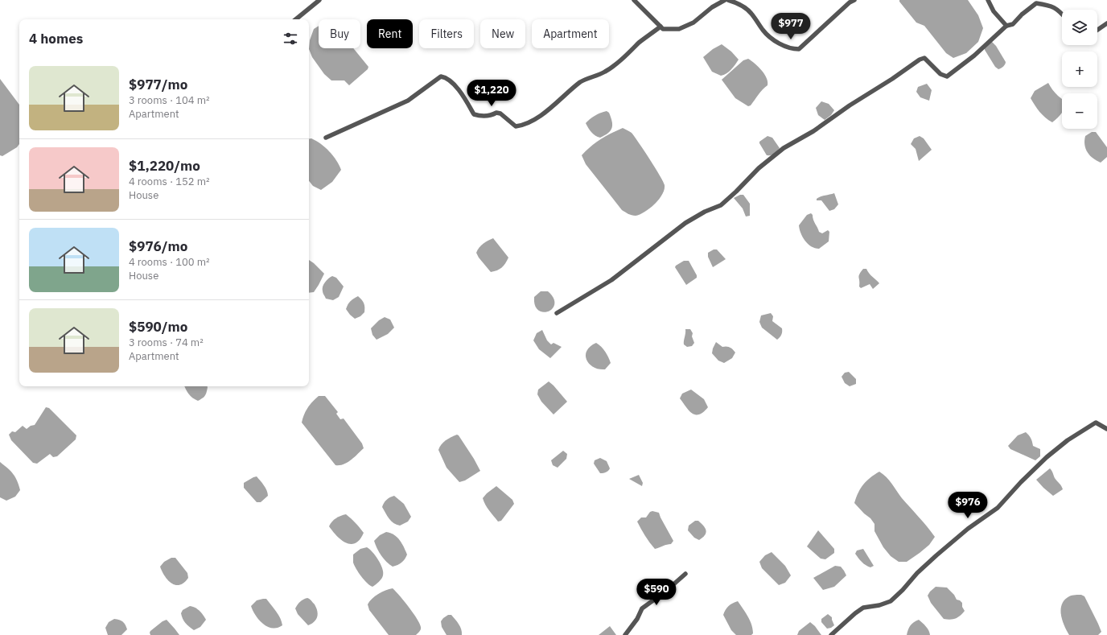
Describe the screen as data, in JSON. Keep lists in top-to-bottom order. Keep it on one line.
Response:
{"page":{"map_buttons":["+","−"],"price":["$977","$1,220","$976","$590"],"chip":["Buy","Rent","Filters","New","Apartment"],"heading":"4 homes","list":[{"name":"$977/mo","note":"3 rooms · 104 m² · Apartment"},{"name":"$1,220/mo","note":"4 rooms · 152 m² · House"},{"name":"$976/mo","note":"4 rooms · 100 m² · House"},{"name":"$590/mo","note":"3 rooms · 74 m² · Apartment"}]}}
